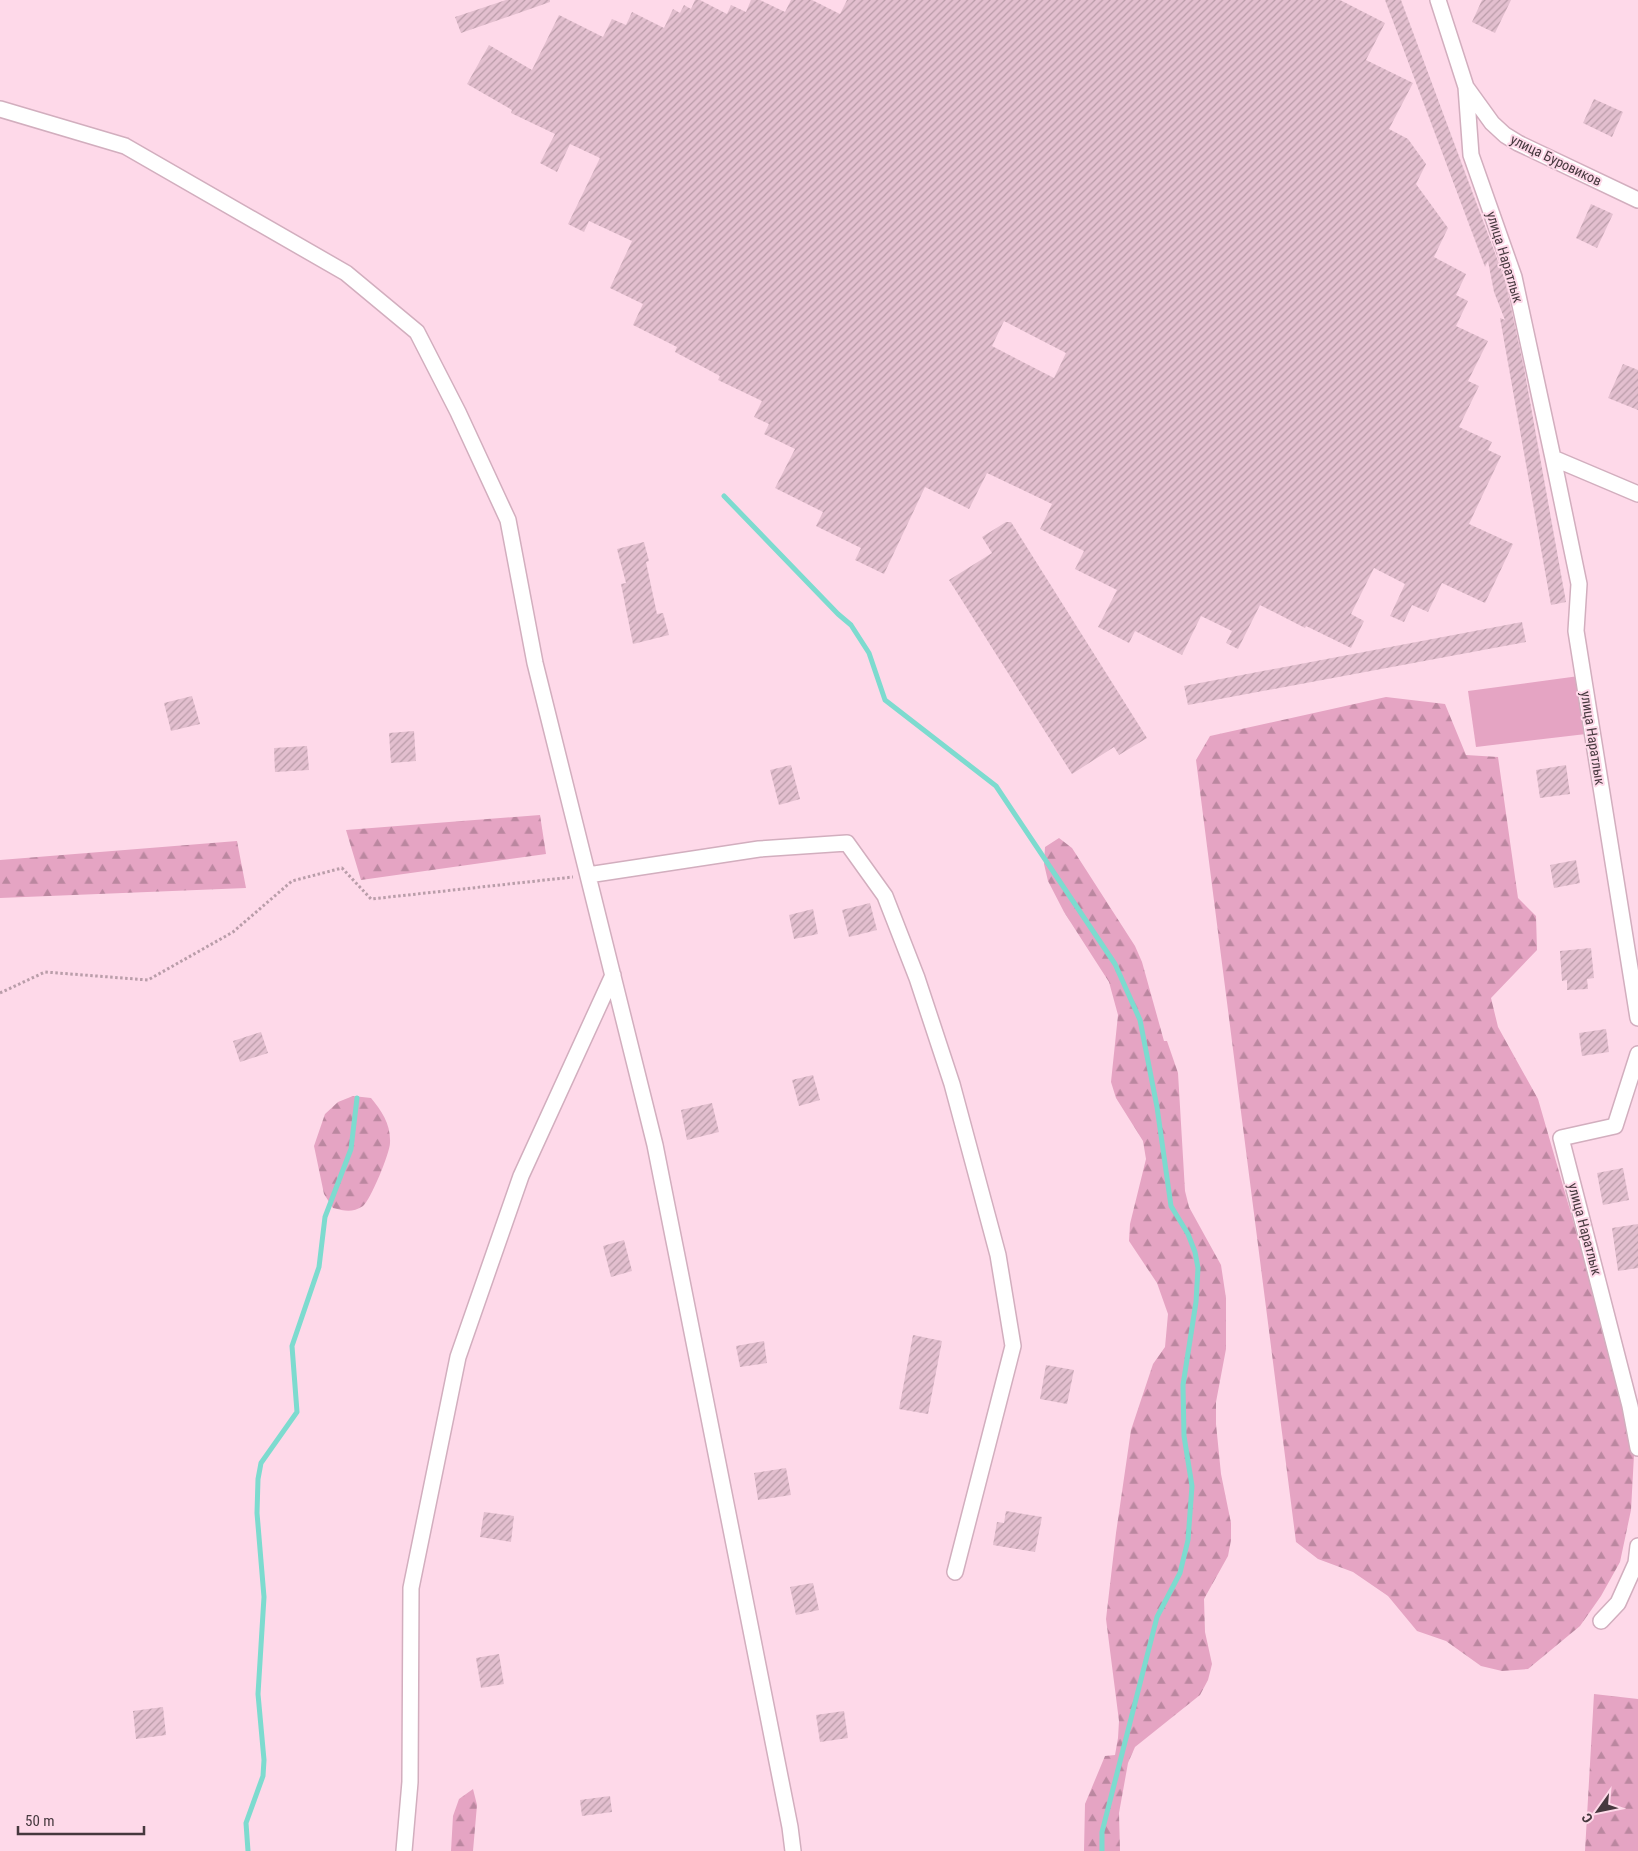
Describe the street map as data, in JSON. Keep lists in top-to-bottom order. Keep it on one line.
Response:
{"streets":{"street":["улица Буровиков","улица Наратлык"]},"crossings":[["улица Буровиков","улица Наратлык"]],"scale_bar":"50 m","north":"bottom left"}
